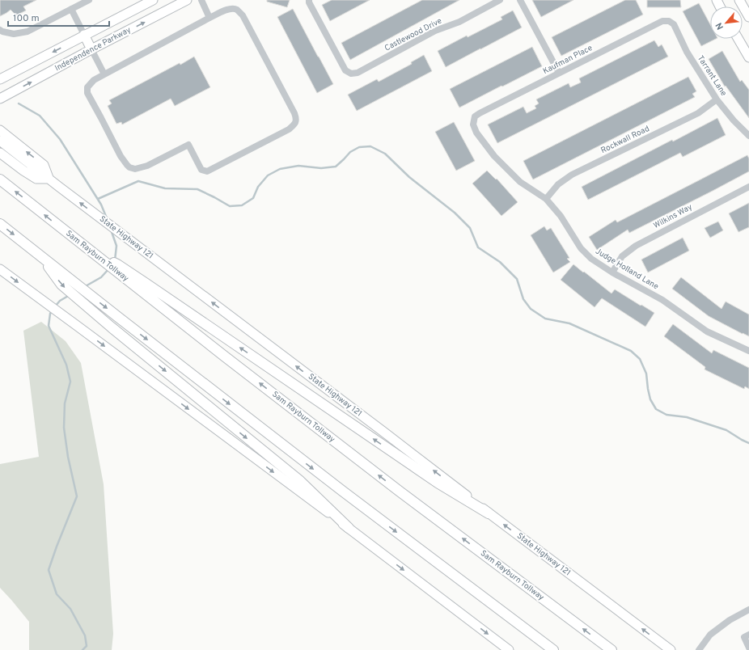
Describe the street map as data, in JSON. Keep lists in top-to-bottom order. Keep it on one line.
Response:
{"streets":{"highway":["Sam Rayburn Tollway"],"main road":["Independence Parkway","State Highway 121"],"street":["Castlewood Drive","Kaufman Place","Tarrant Lane","Rockwall Road","Wilkins Way","Judge Holland Lane"]},"crossings":[["Kaufman Place","Tarrant Lane"],["Kaufman Place","Judge Holland Lane"],["Tarrant Lane","Rockwall Road"],["Rockwall Road","Judge Holland Lane"],["Wilkins Way","Judge Holland Lane"]],"one_way":["State Highway 121"],"scale_bar":"100 m","north":"bottom left"}
